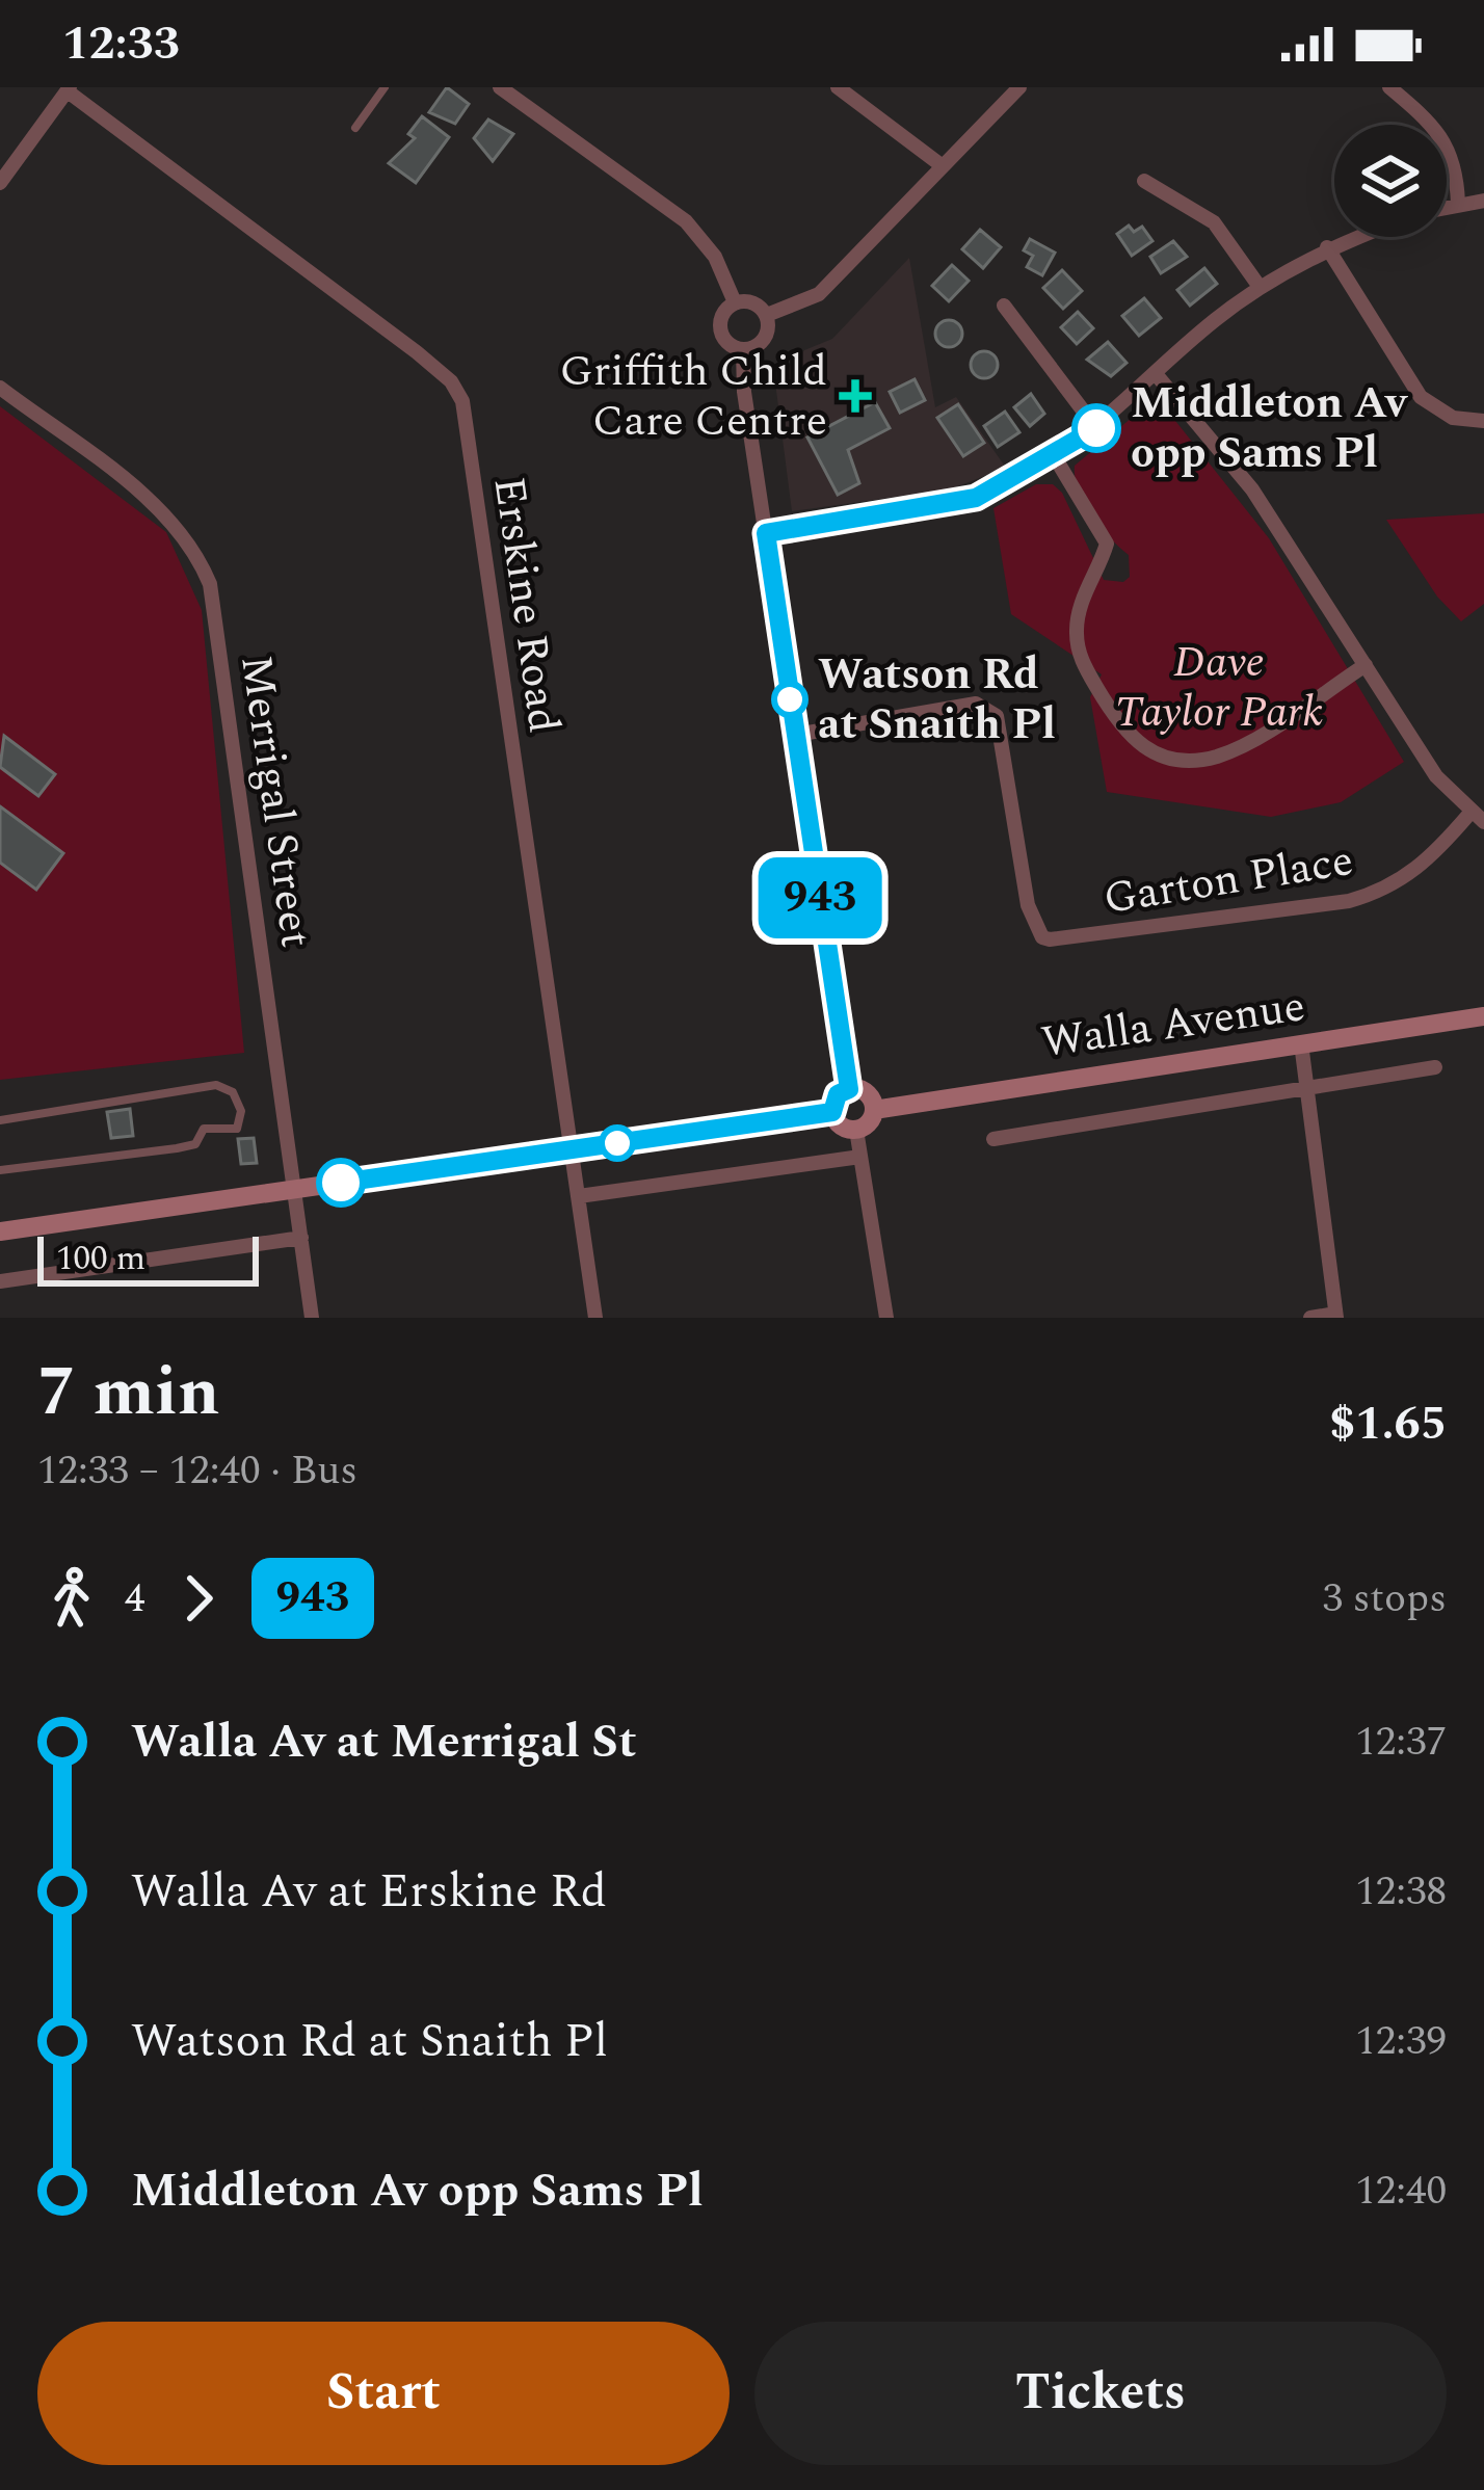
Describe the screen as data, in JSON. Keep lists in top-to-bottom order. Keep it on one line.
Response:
{"streets":{"street":["Erskine Road","Merrigal Street","Garton Place","Walla Avenue"]},"parks":["Dave Taylor Park"],"places":{"health":["Griffith Child Care Centre"],"other":["Middleton Av opp Sams Pl","Watson Rd at Snaith Pl"]},"lines":["bus line 943"],"scale_bar":"100 m","page":{"status":"12:33","on_map":"943","scale":"100 m","heading":["7 min","12:33 – 12:40 · Bus","$1.65"],"legs":["4","943","3 stops"],"list":[{"name":"Walla Av at Merrigal St","value":"12:37"},{"name":"Walla Av at Erskine Rd","value":"12:38"},{"name":"Watson Rd at Snaith Pl","value":"12:39"},{"name":"Middleton Av opp Sams Pl","value":"12:40"}],"buttons":["Start","Tickets"]}}
